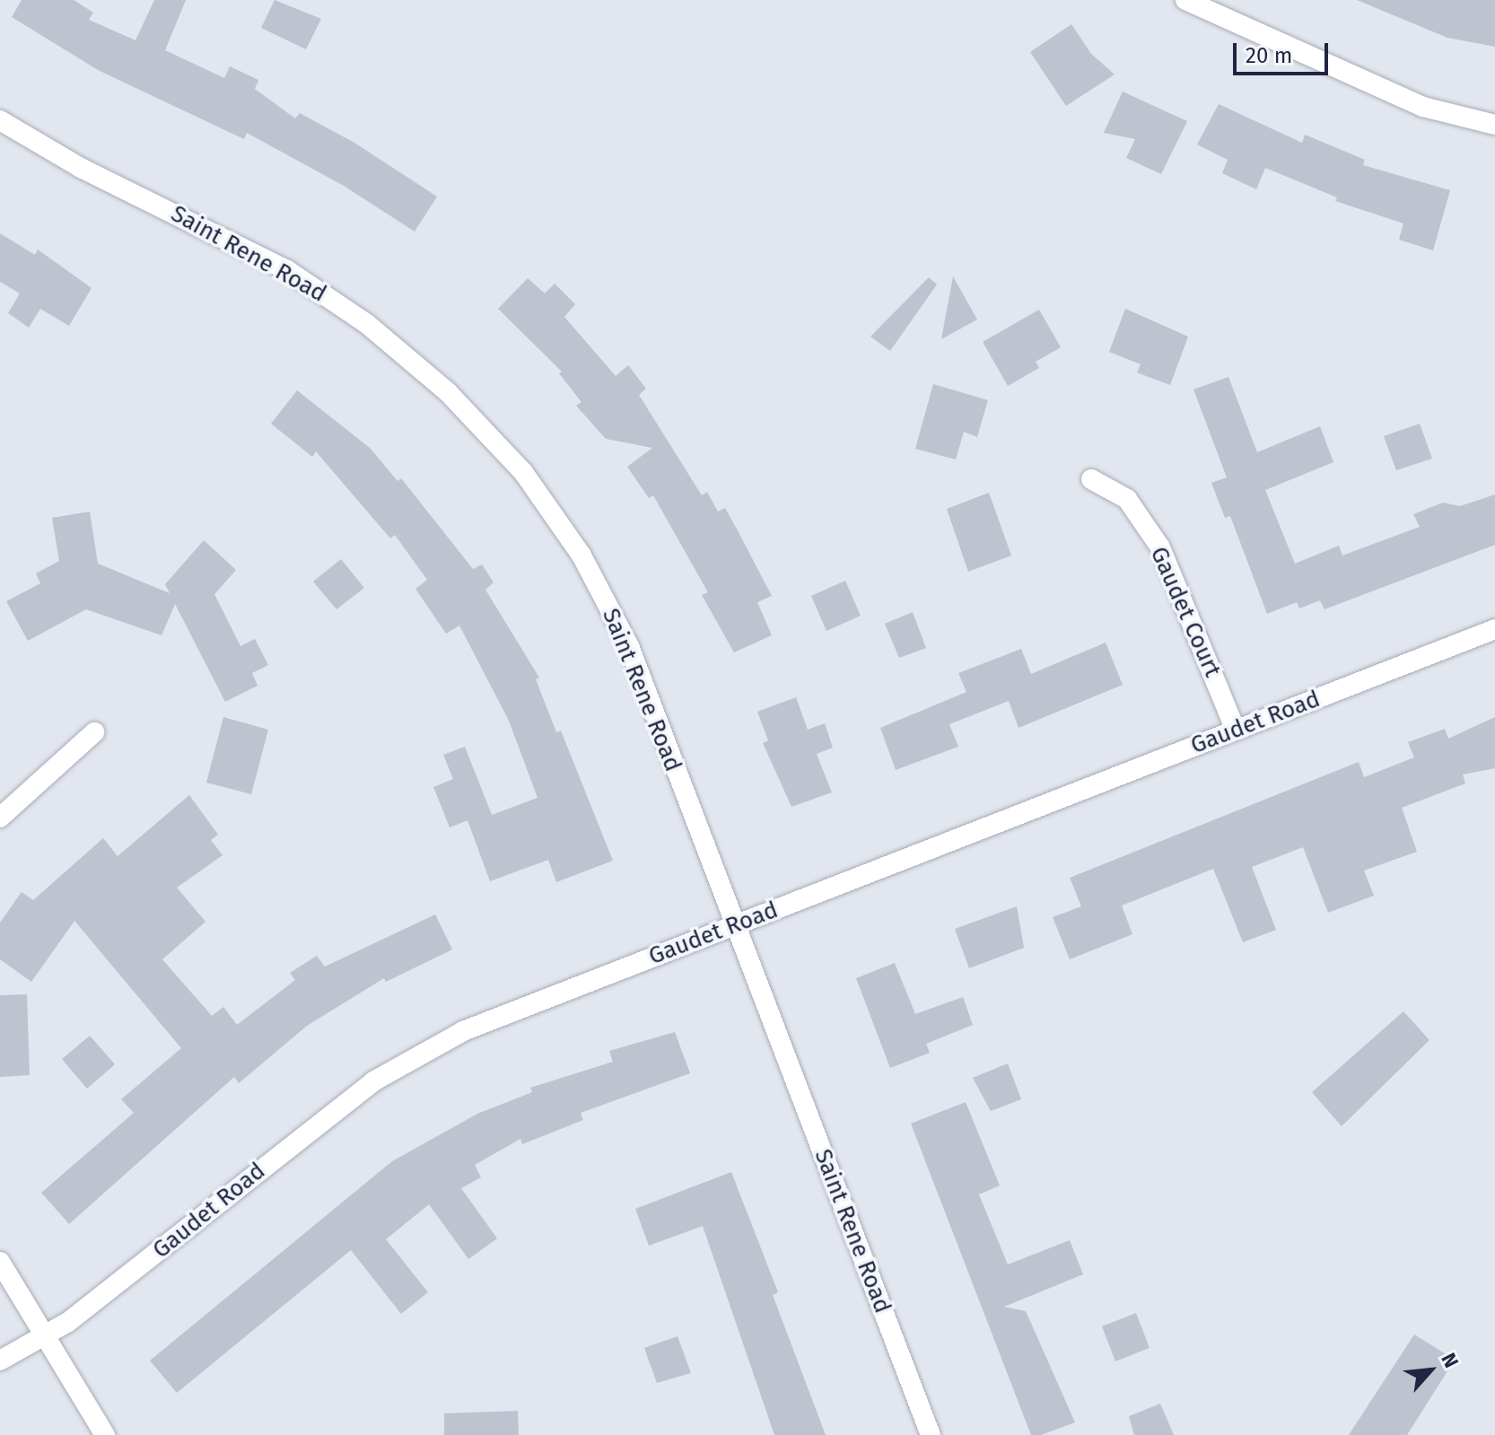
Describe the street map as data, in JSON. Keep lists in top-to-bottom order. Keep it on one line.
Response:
{"streets":{"street":["Saint Rene Road","Gaudet Court","Gaudet Road"]},"crossings":[["Saint Rene Road","Gaudet Road"],["Gaudet Court","Gaudet Road"]],"scale_bar":"20 m","north":"top right"}
